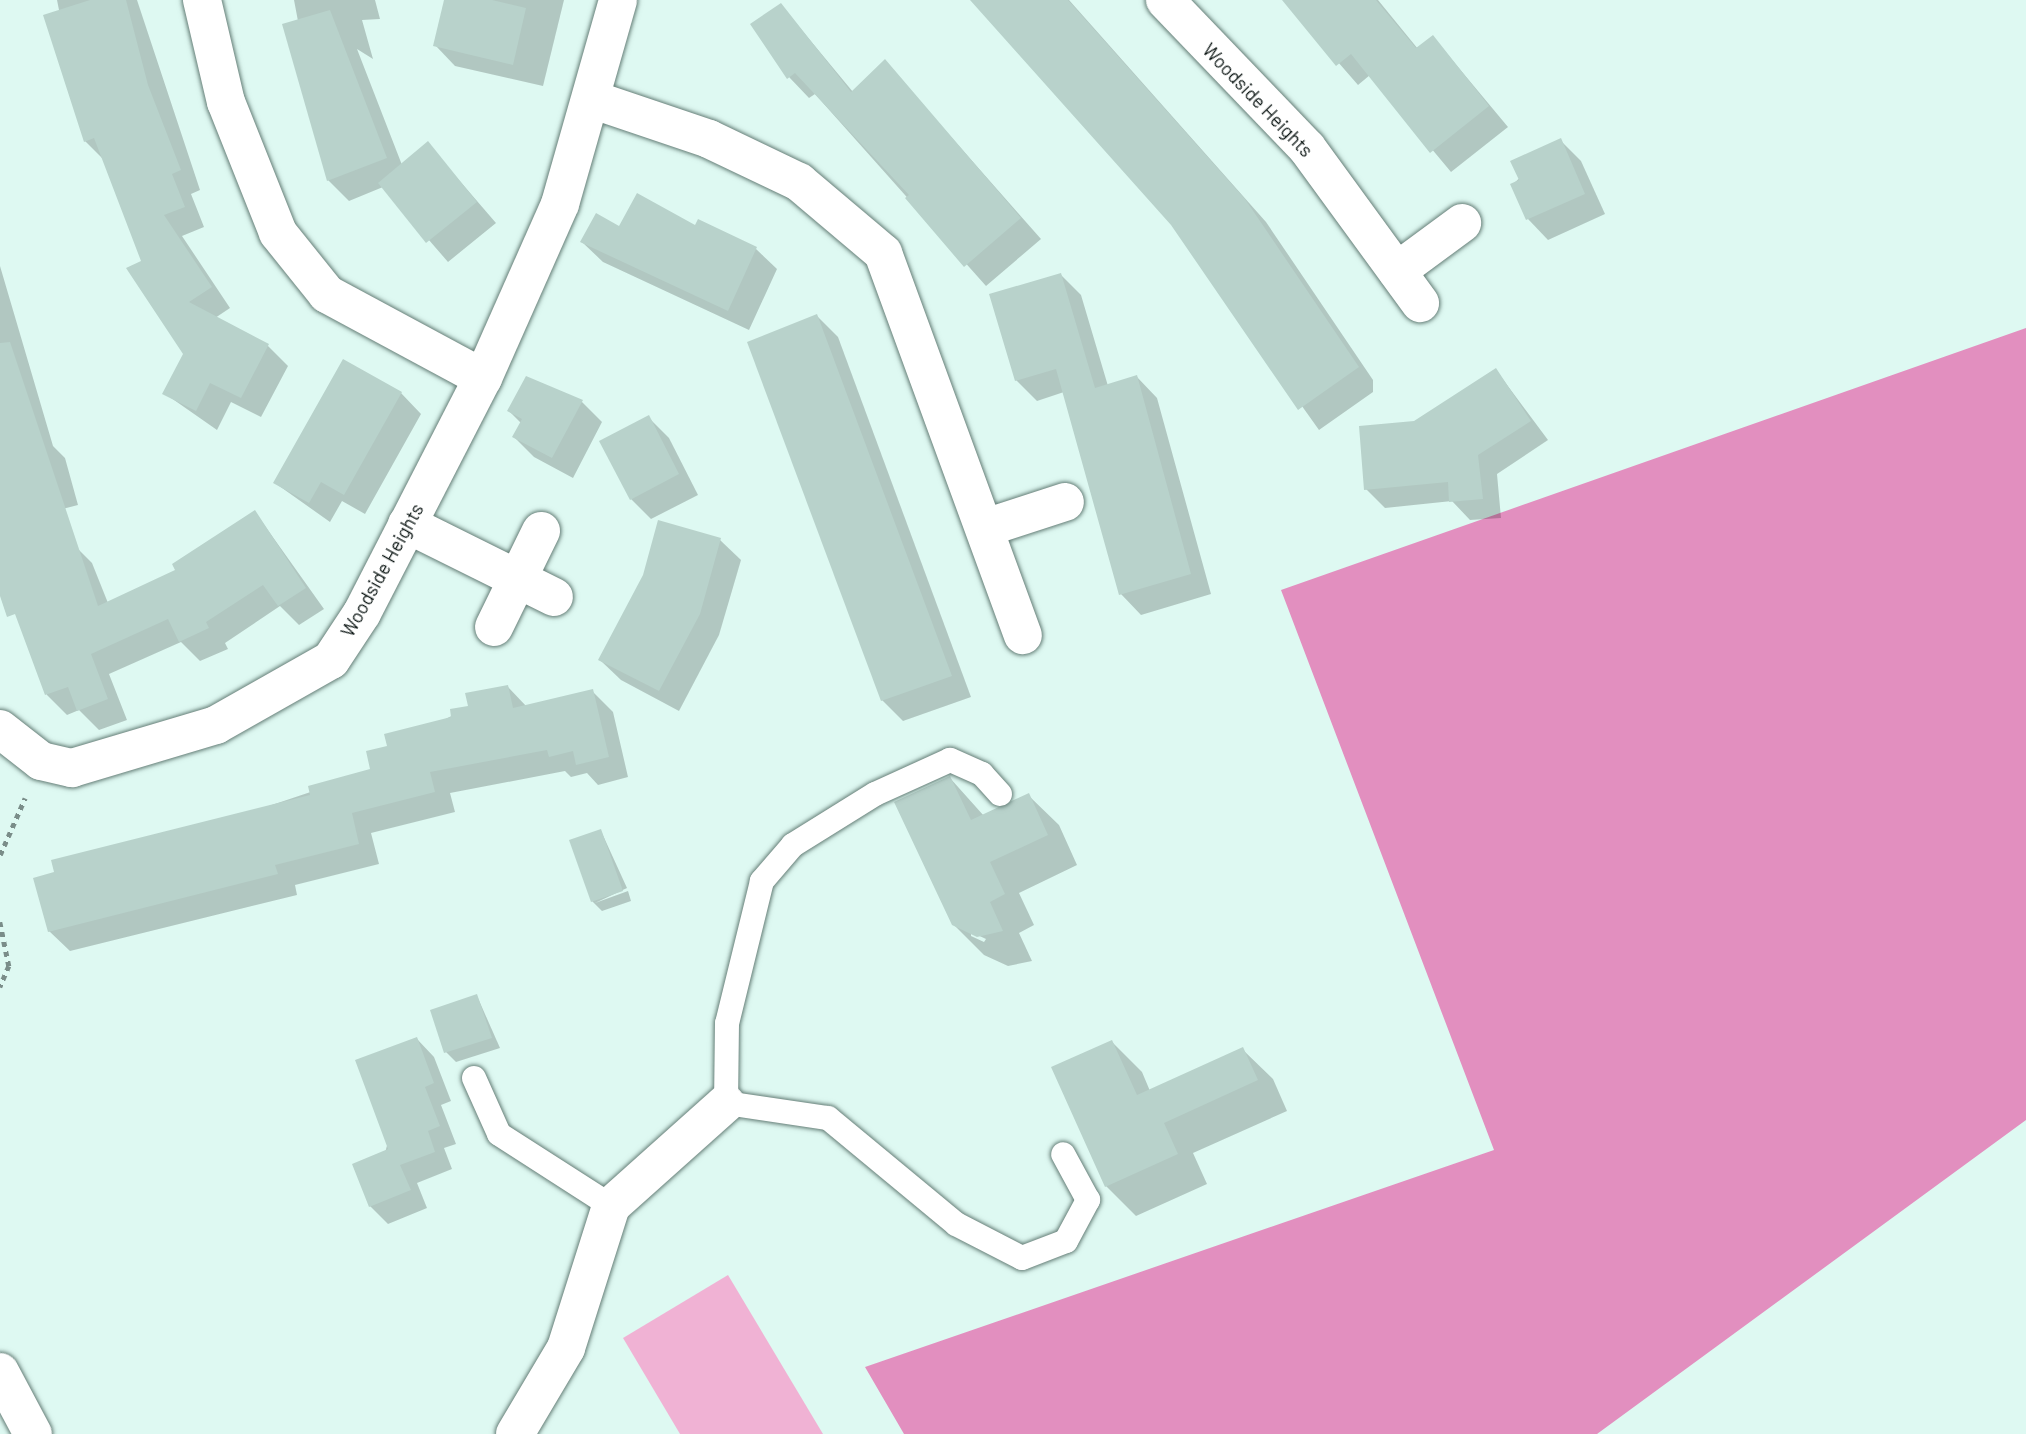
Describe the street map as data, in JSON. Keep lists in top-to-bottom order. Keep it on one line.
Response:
{"streets":{"street":["Woodside Heights"]}}
